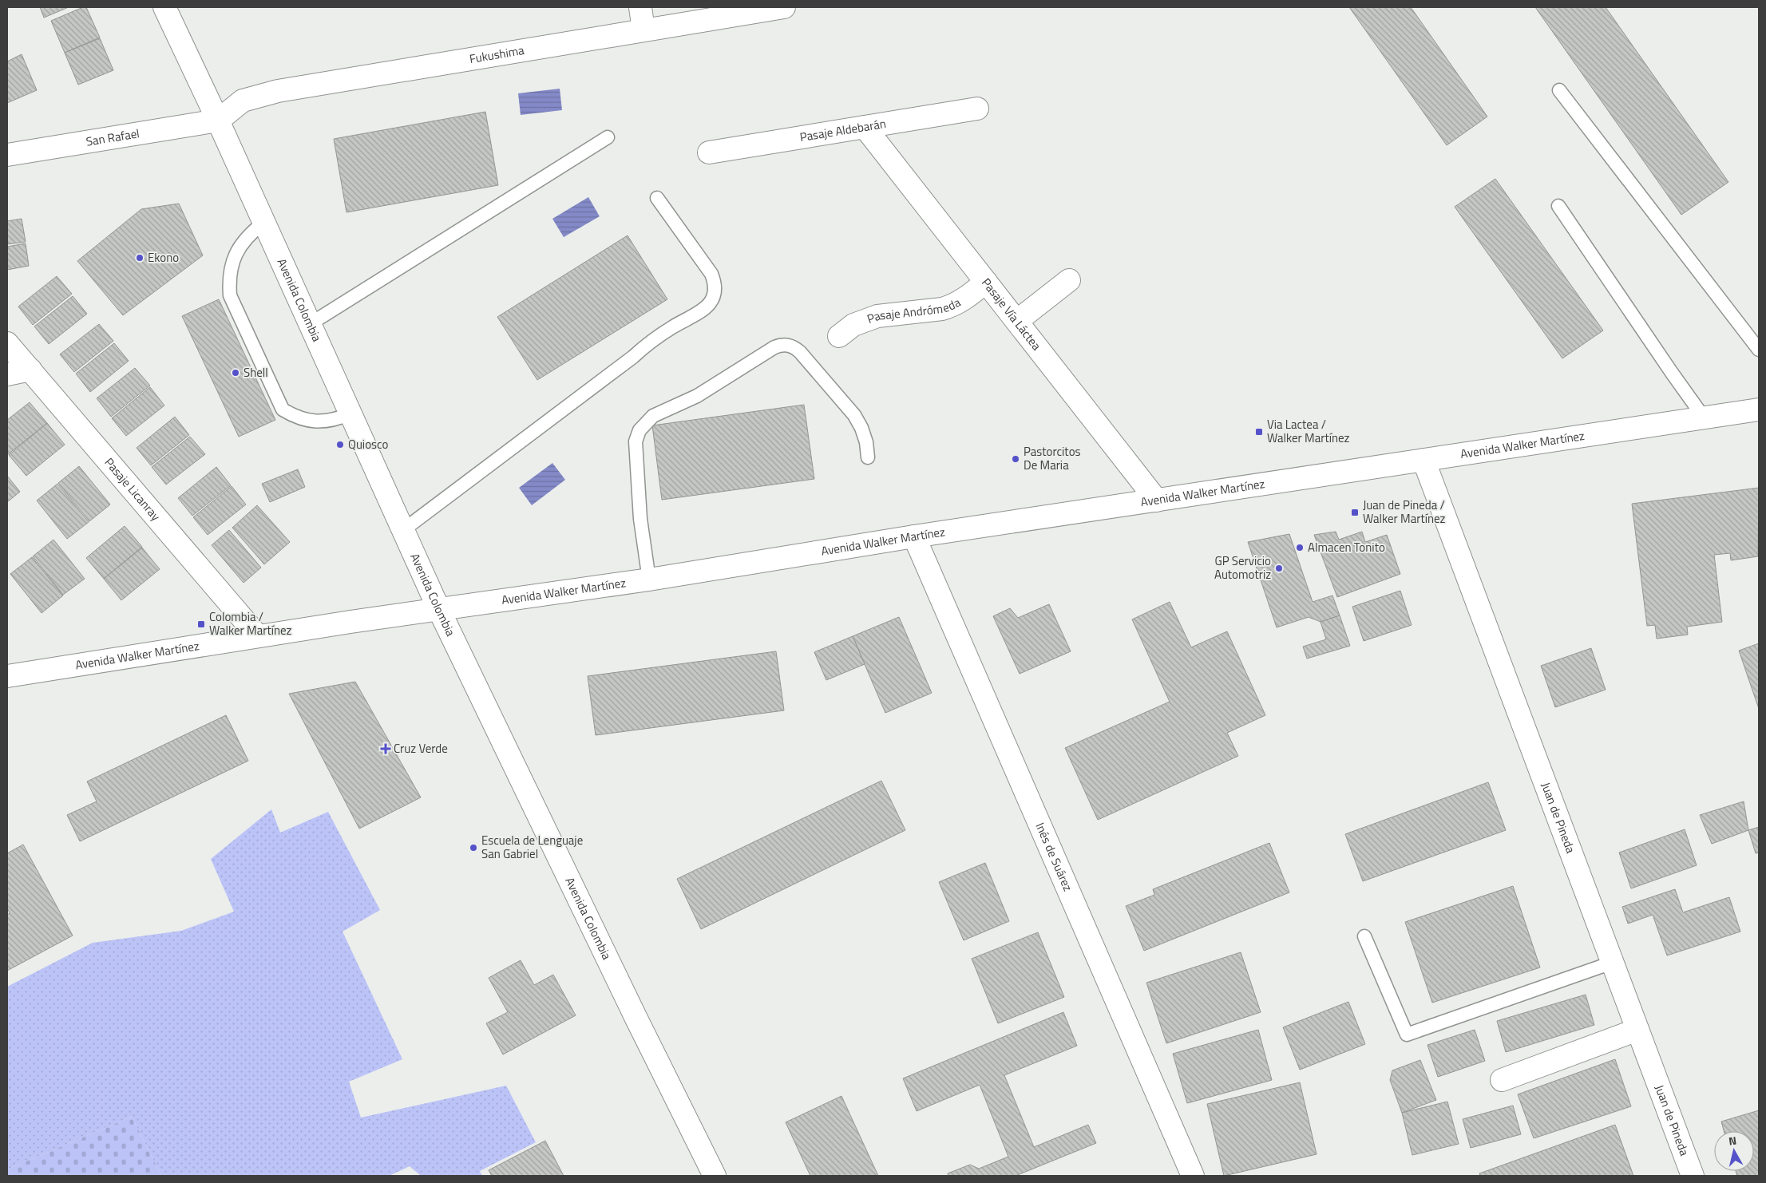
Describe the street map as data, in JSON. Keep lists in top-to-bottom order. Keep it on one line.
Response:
{"streets":{"street":["Fukushima","Pasaje Aldebarán","San Rafael","Avenida Colombia","Pasaje Andrómeda","Pasaje Vía Láctea","Avenida Walker Martínez","Pasaje Licanray","Juan de Pineda","Inés de Suárez"]},"crossings":[["Fukushima","San Rafael"],["Fukushima","Avenida Colombia"],["Pasaje Aldebarán","Pasaje Vía Láctea"],["San Rafael","Avenida Colombia"],["Avenida Colombia","Avenida Walker Martínez"],["Pasaje Andrómeda","Pasaje Vía Láctea"],["Pasaje Vía Láctea","Avenida Walker Martínez"],["Avenida Walker Martínez","Pasaje Licanray"],["Avenida Walker Martínez","Juan de Pineda"],["Avenida Walker Martínez","Inés de Suárez"]],"places":{"other":["Ekono","Shell","Quiosco","Pastorcitos De Maria","Almacen Tonito","GP Servicio Automotriz","Escuela de Lenguaje San Gabriel"],"transit":["Via Lactea / Walker Martínez","Juan de Pineda / Walker Martínez","Colombia / Walker Martínez"],"health":["Cruz Verde"]},"north":"top"}
